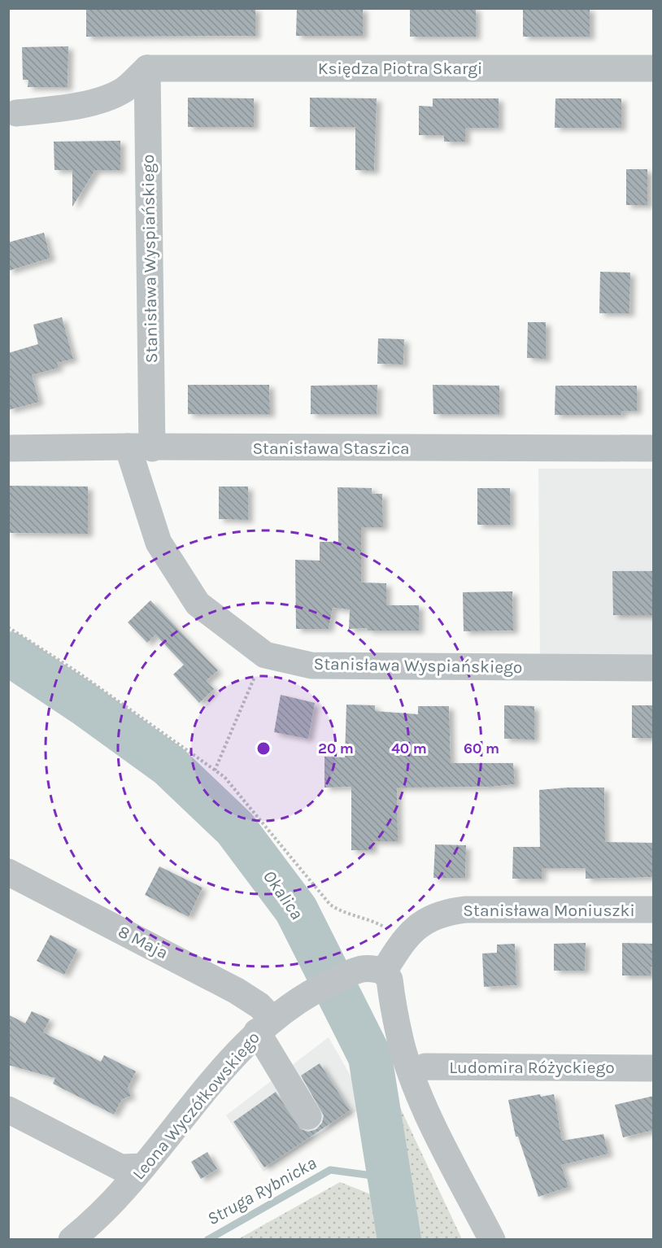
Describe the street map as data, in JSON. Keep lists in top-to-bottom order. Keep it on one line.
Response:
{"streets":{"street":["Księdza Piotra Skargi","Stanisława Wyspiańskiego","Stanisława Staszica","Stanisława Moniuszki","8 Maja","Ludomira Różyckiego","Leona Wyczółkowskiego"]},"crossings":[["Księdza Piotra Skargi","Stanisława Wyspiańskiego"],["Stanisława Wyspiańskiego","Stanisława Staszica"],["Stanisława Moniuszki","Leona Wyczółkowskiego"],["8 Maja","Leona Wyczółkowskiego"]],"water":["Okalica","Struga Rybnicka"],"rings":["20 m","40 m","60 m"]}
